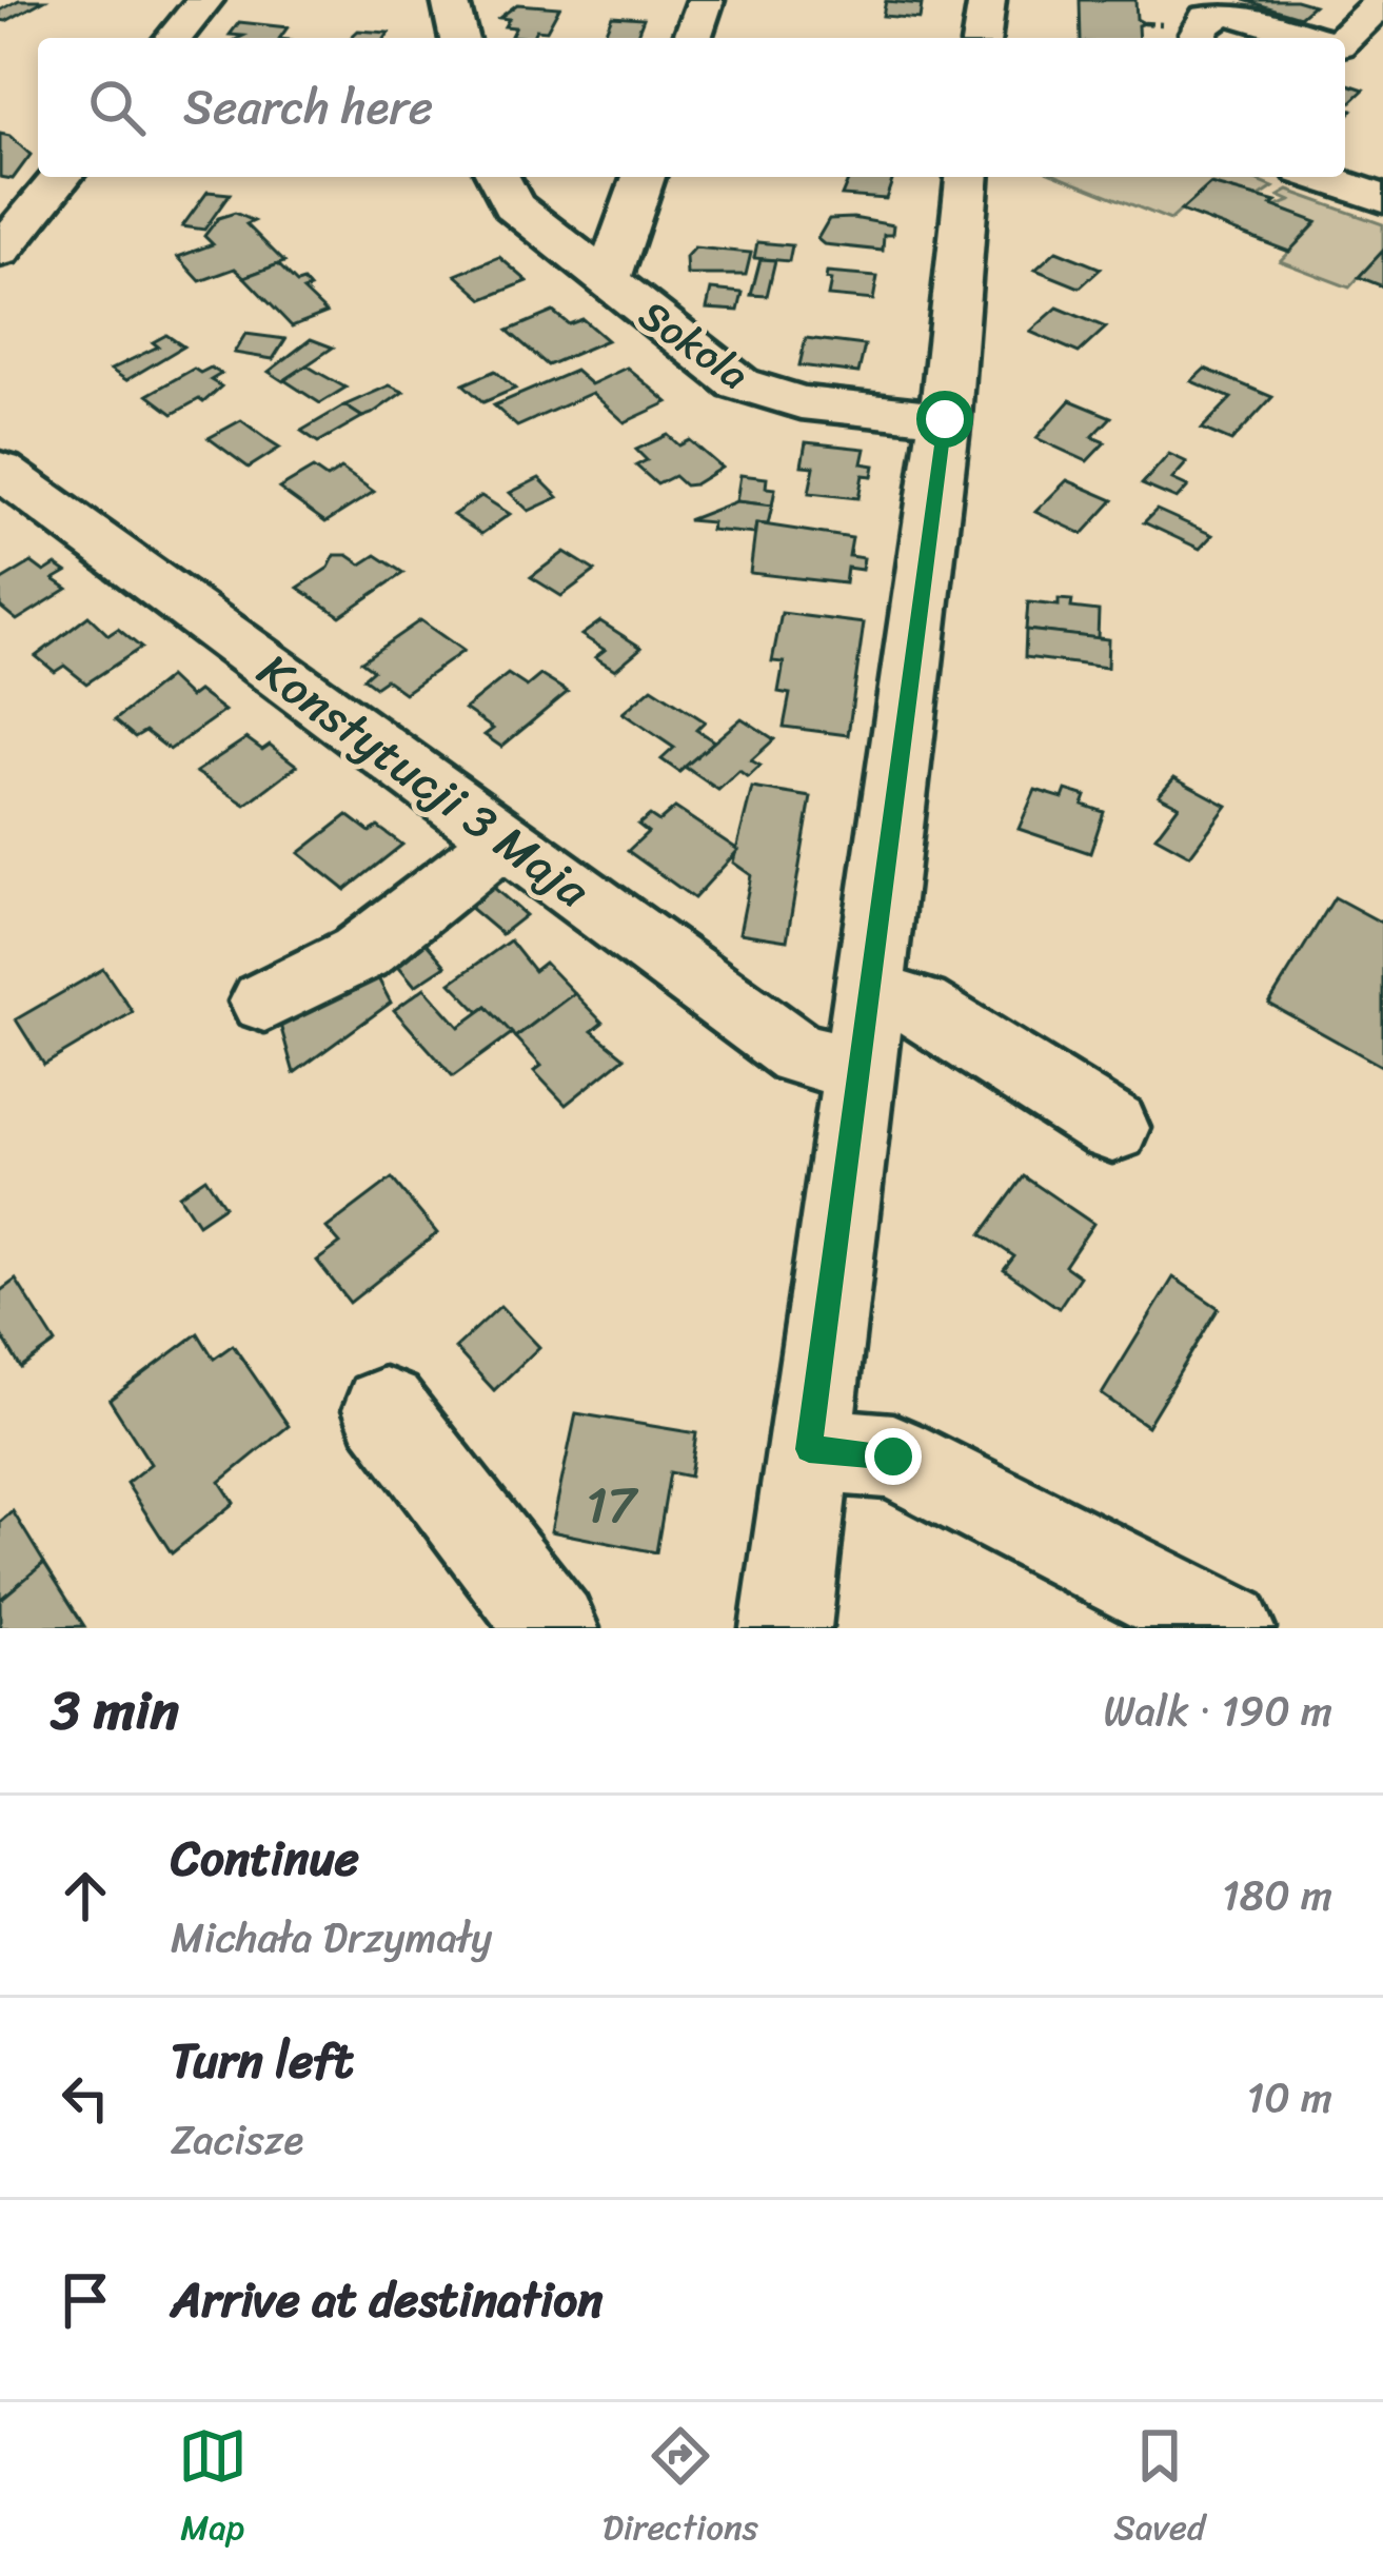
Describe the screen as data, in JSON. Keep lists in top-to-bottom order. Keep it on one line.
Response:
{"streets":{"street":["Sokola","Konstytucji 3 Maja"]},"house_numbers":["17"],"page":{"search":"Search here","heading":["3 min","Walk · 190 m"],"list":[["Continue","Michała Drzymały","180 m"],["Turn left","Zacisze","10 m"],"Arrive at destination"],"nav":["Map","Directions","Saved"]}}
